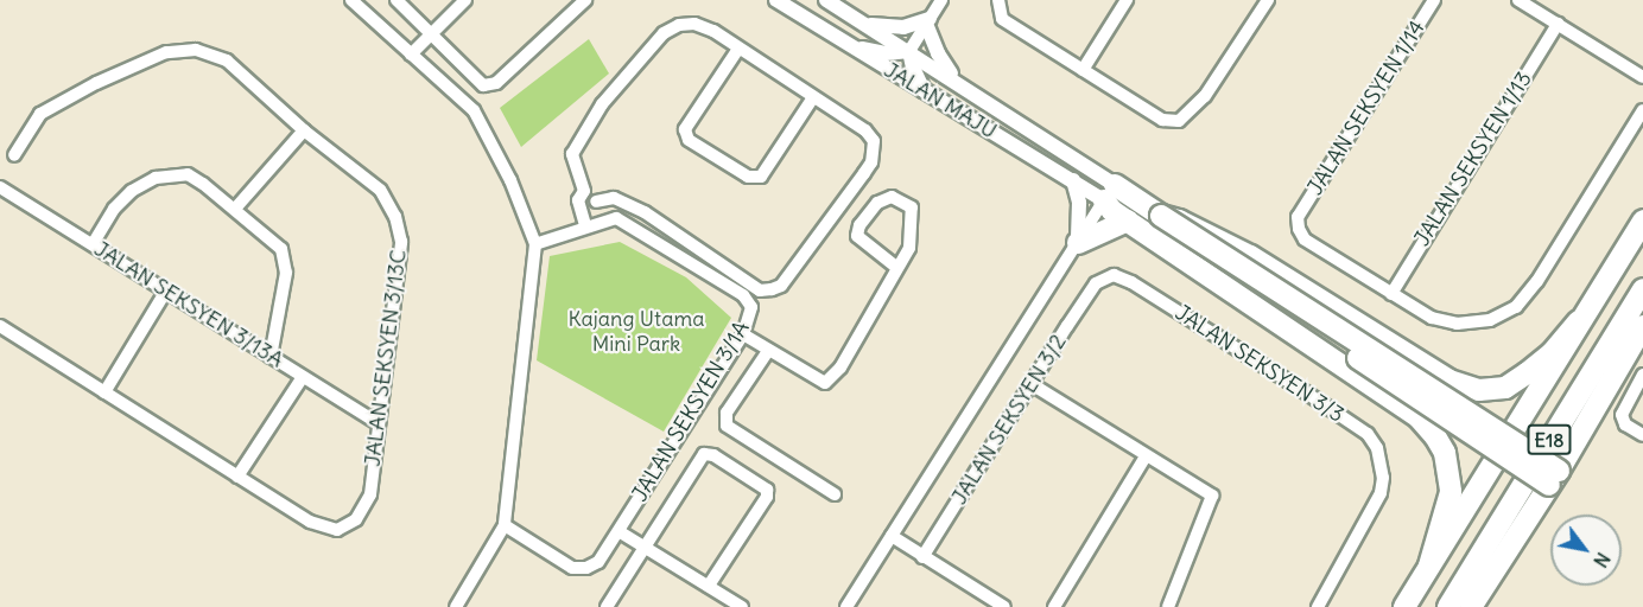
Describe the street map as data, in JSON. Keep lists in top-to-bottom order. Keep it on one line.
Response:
{"streets":{"highway":["E18"],"street":["JALAN MAJU","JALAN SEKSYEN 1/14","JALAN SEKSYEN 1/13","JALAN SEKSYEN 3/13A","JALAN SEKSYEN 3/13C","JALAN SEKSYEN 3/3","JALAN SEKSYEN 3/1A","JALAN SEKSYEN 3/2"]},"crossings":[["JALAN SEKSYEN 1/14","JALAN SEKSYEN 1/13"],["JALAN SEKSYEN 3/13A","JALAN SEKSYEN 3/13C"],["JALAN SEKSYEN 3/3","JALAN SEKSYEN 3/2"]],"parks":["Kajang Utama Mini Park"],"north":"bottom right"}
